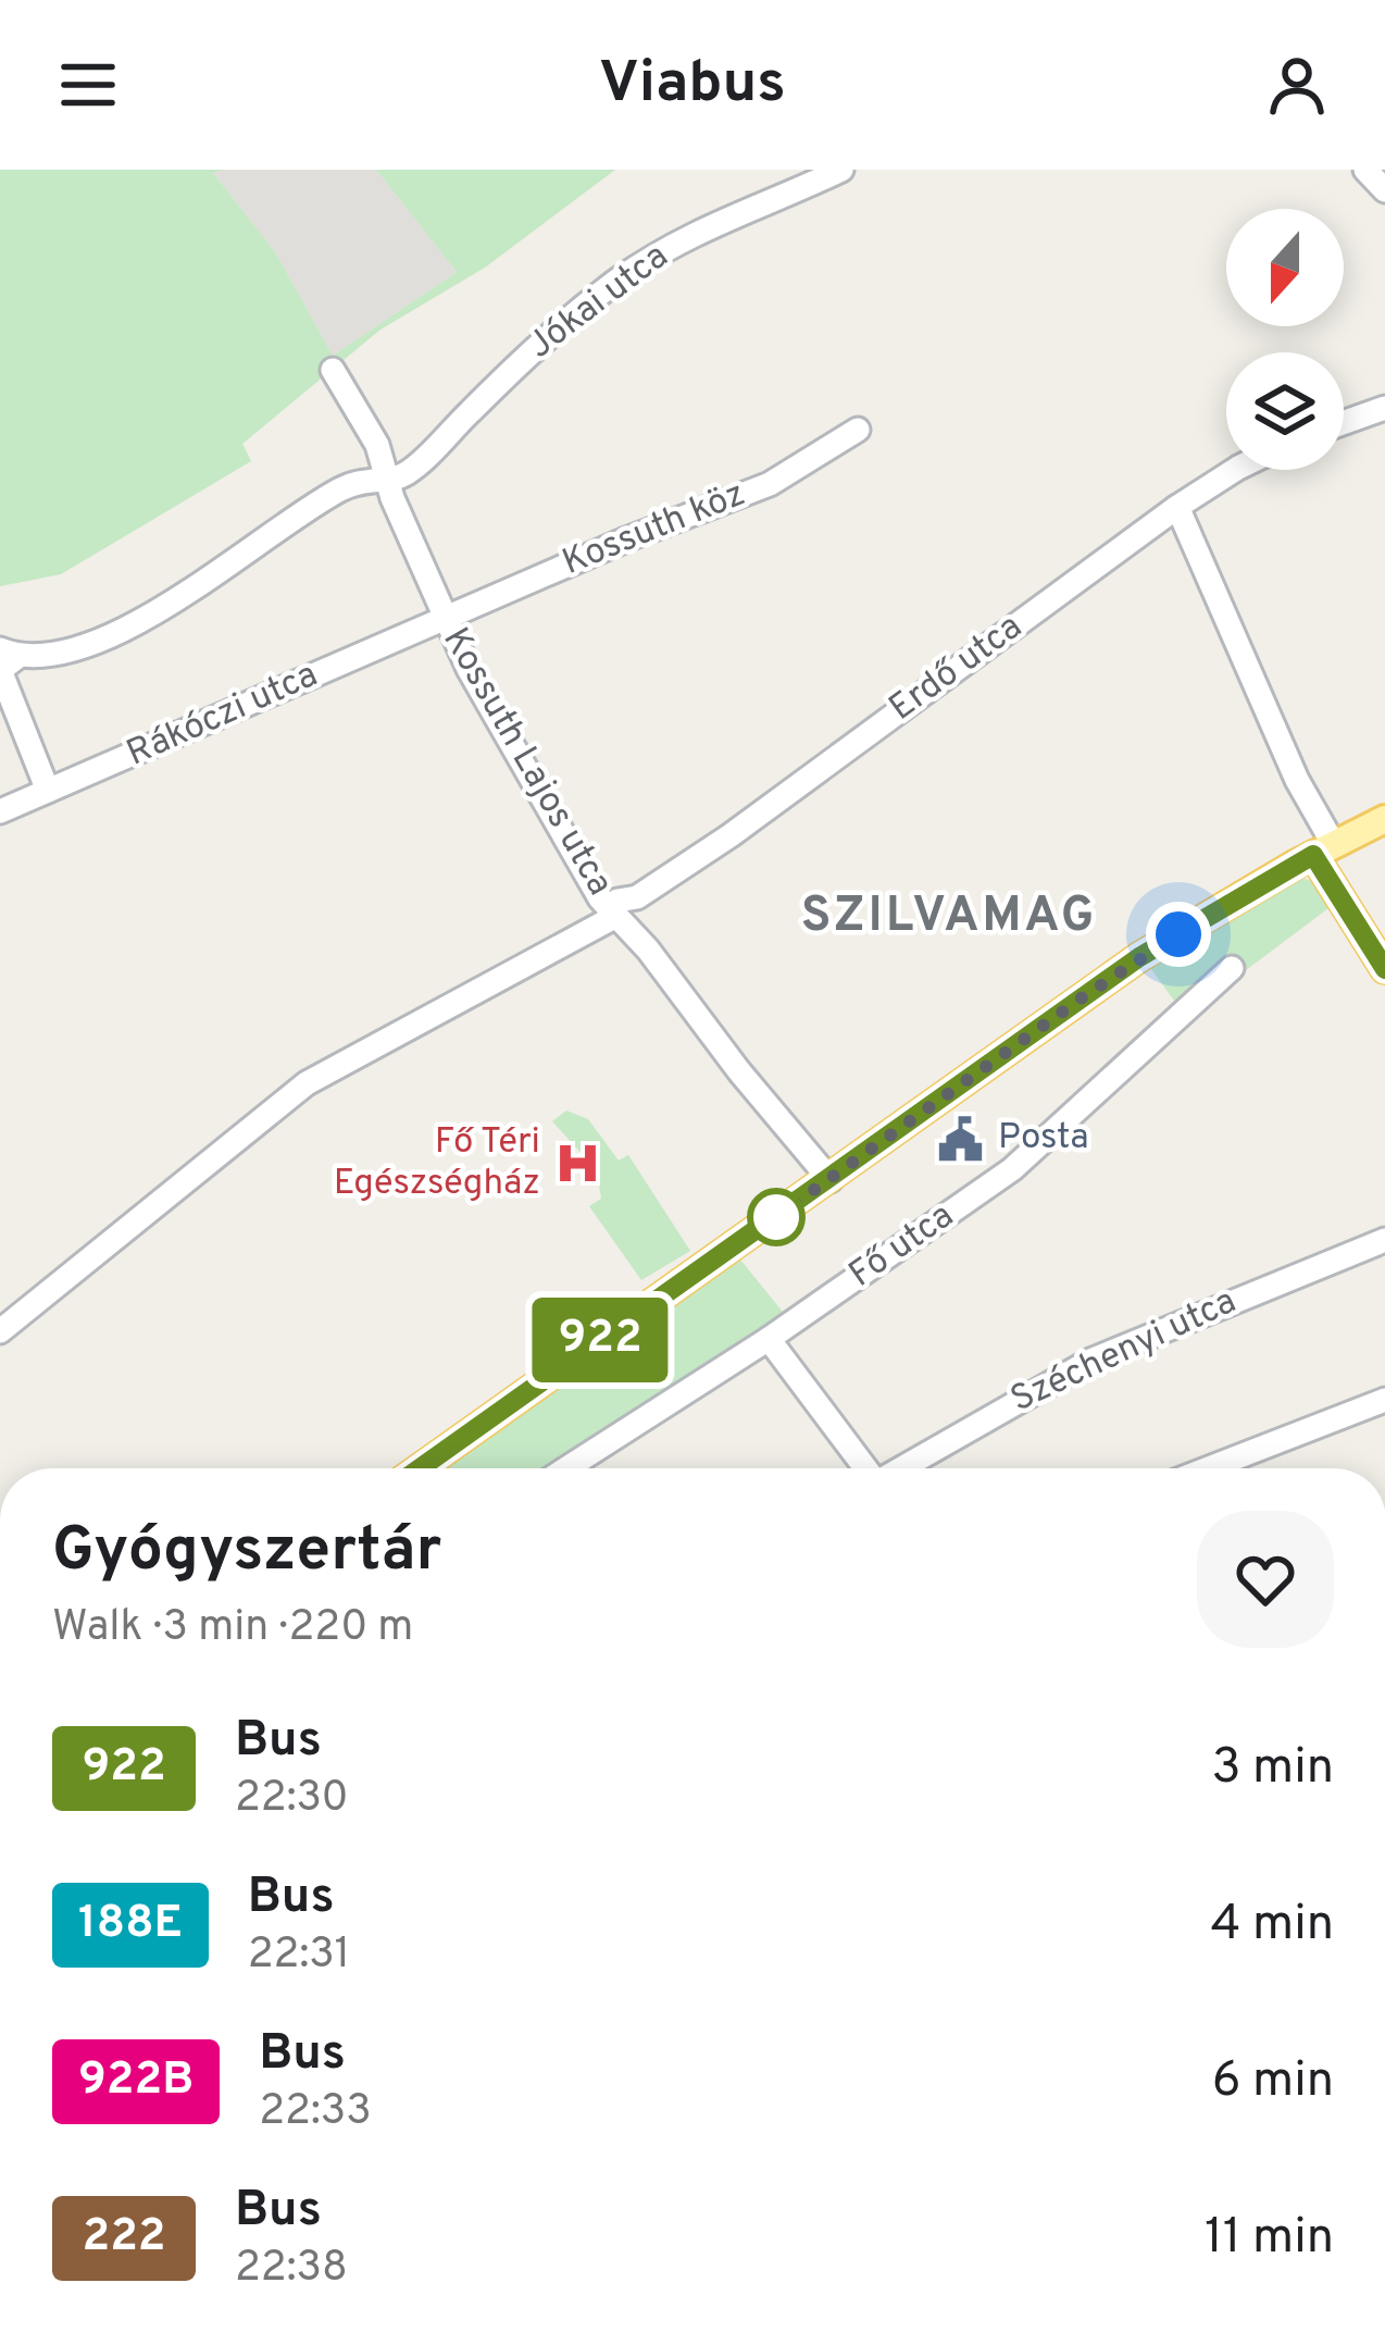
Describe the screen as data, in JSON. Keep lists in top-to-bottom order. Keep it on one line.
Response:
{"streets":{"street":["Jókai utca","Kossuth köz","Erdő utca","Rákóczi utca","Kossuth Lajos utca","Fő utca","Széchenyi utca"]},"crossings":[["Jókai utca","Kossuth Lajos utca"],["Kossuth köz","Rákóczi utca"],["Kossuth köz","Kossuth Lajos utca"],["Erdő utca","Kossuth Lajos utca"],["Rákóczi utca","Kossuth Lajos utca"]],"districts":["SZILVAMAG"],"places":{"public building":["Posta"],"hospital":["Fő Téri Egészségház"]},"lines":["bus line 922"],"north":"bottom","page":{"header":"Viabus","on_map":"922","heading":["Gyógyszertár","Walk · 3 min · 220 m"],"list":[{"mark":"922","name":"Bus","note":"22:30","value":"3 min"},{"mark":"188E","name":"Bus","note":"22:31","value":"4 min"},{"mark":"922B","name":"Bus","note":"22:33","value":"6 min"},{"mark":"222","name":"Bus","note":"22:38","value":"11 min"}]}}
